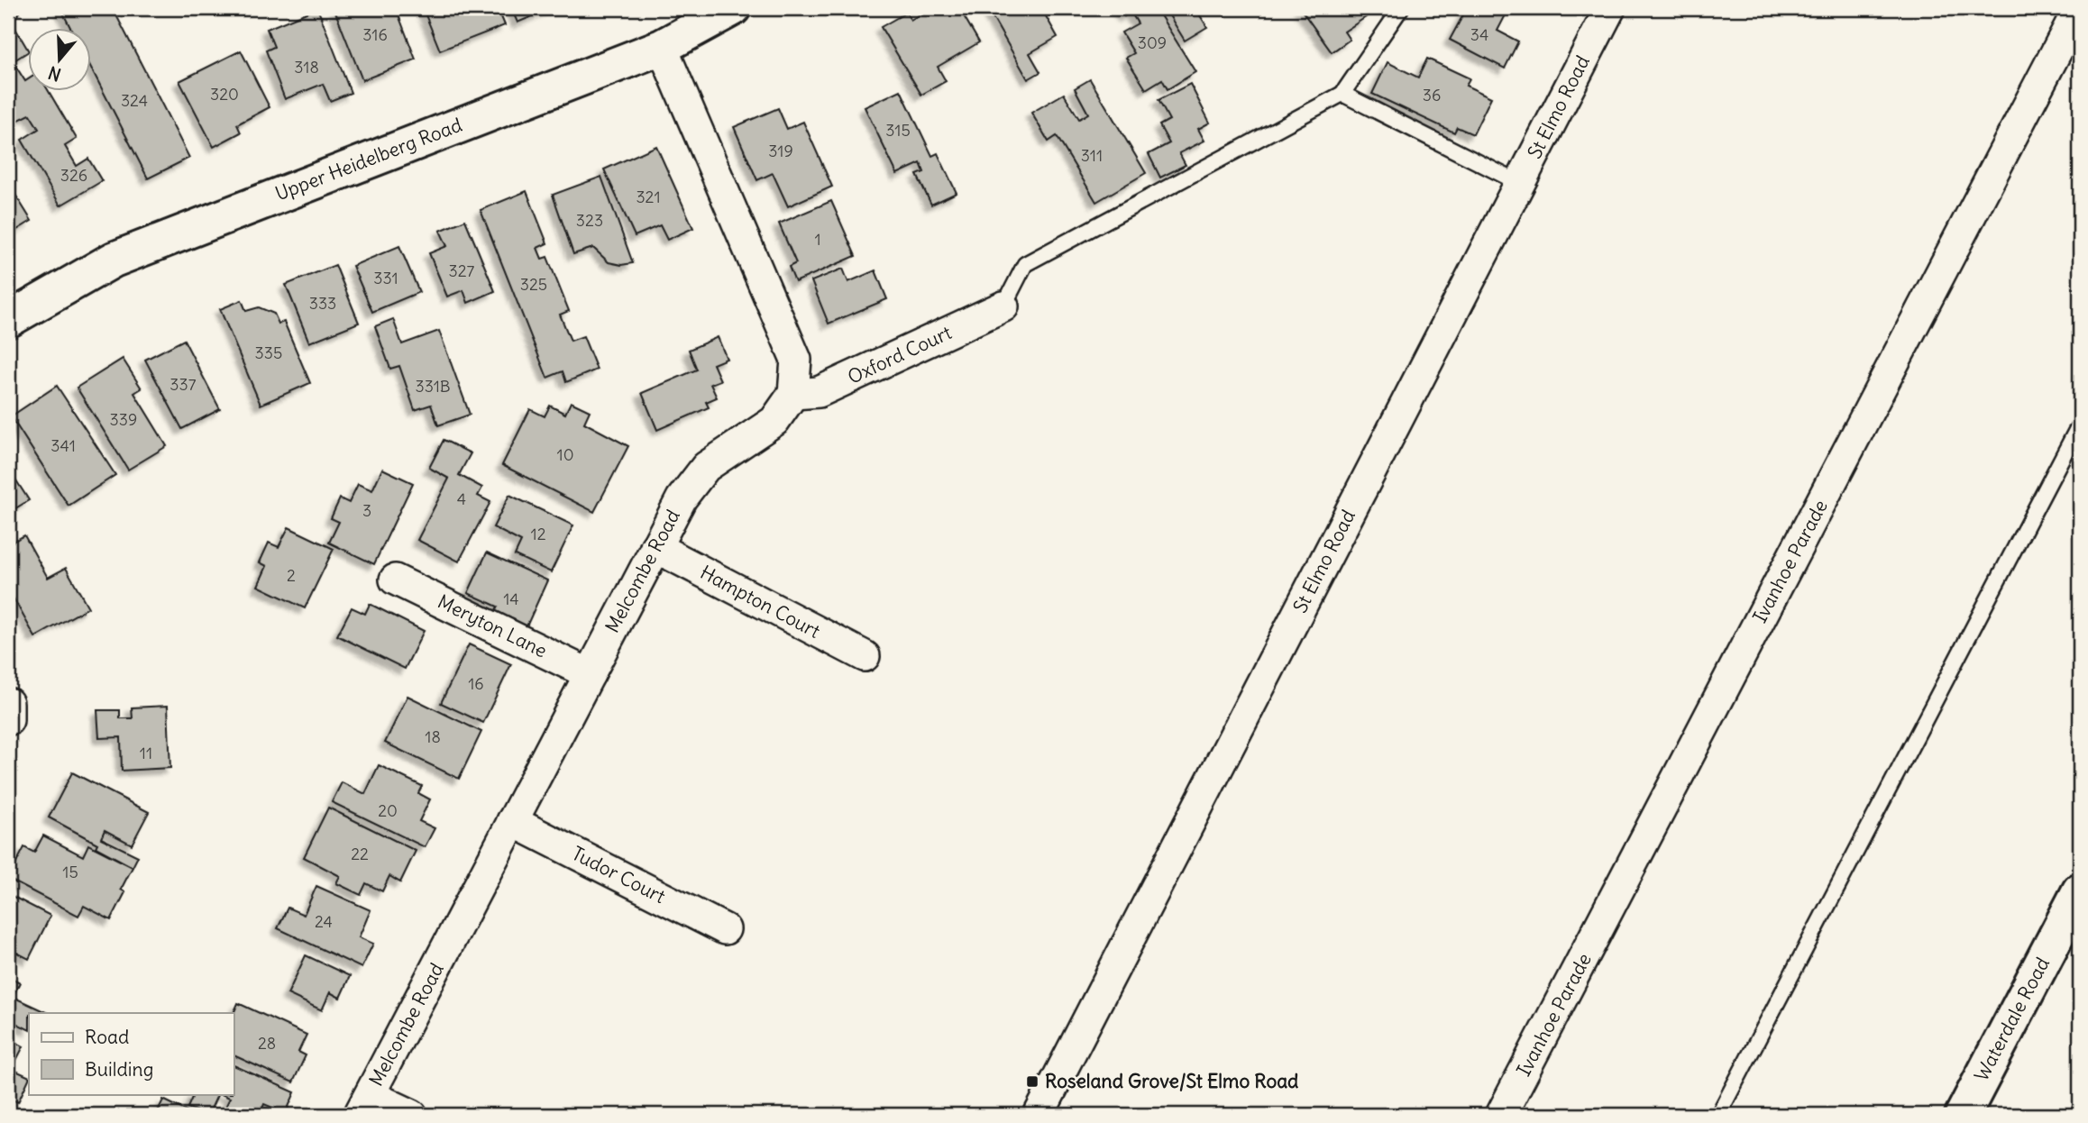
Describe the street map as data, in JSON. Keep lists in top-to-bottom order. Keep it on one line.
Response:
{"streets":{"main road":["Upper Heidelberg Road","Waterdale Road"],"street":["St Elmo Road","Oxford Court","Ivanhoe Parade","Melcombe Road","Hampton Court","Meryton Lane","Tudor Court"]},"crossings":[["Upper Heidelberg Road","Melcombe Road"],["Oxford Court","Melcombe Road"],["Melcombe Road","Hampton Court"],["Melcombe Road","Meryton Lane"],["Melcombe Road","Tudor Court"]],"places":{"transit":["Roseland Grove/St Elmo Road"]},"house_numbers":["316","34","309","318","320","36","324","315","319","311","326","321","323","1","327","331","325","333","335","337","331B","339","341","10","4","3","12","2","14","16","18","11","20","22","15","24","28"],"legend":["Road","Building"],"north":"bottom"}
